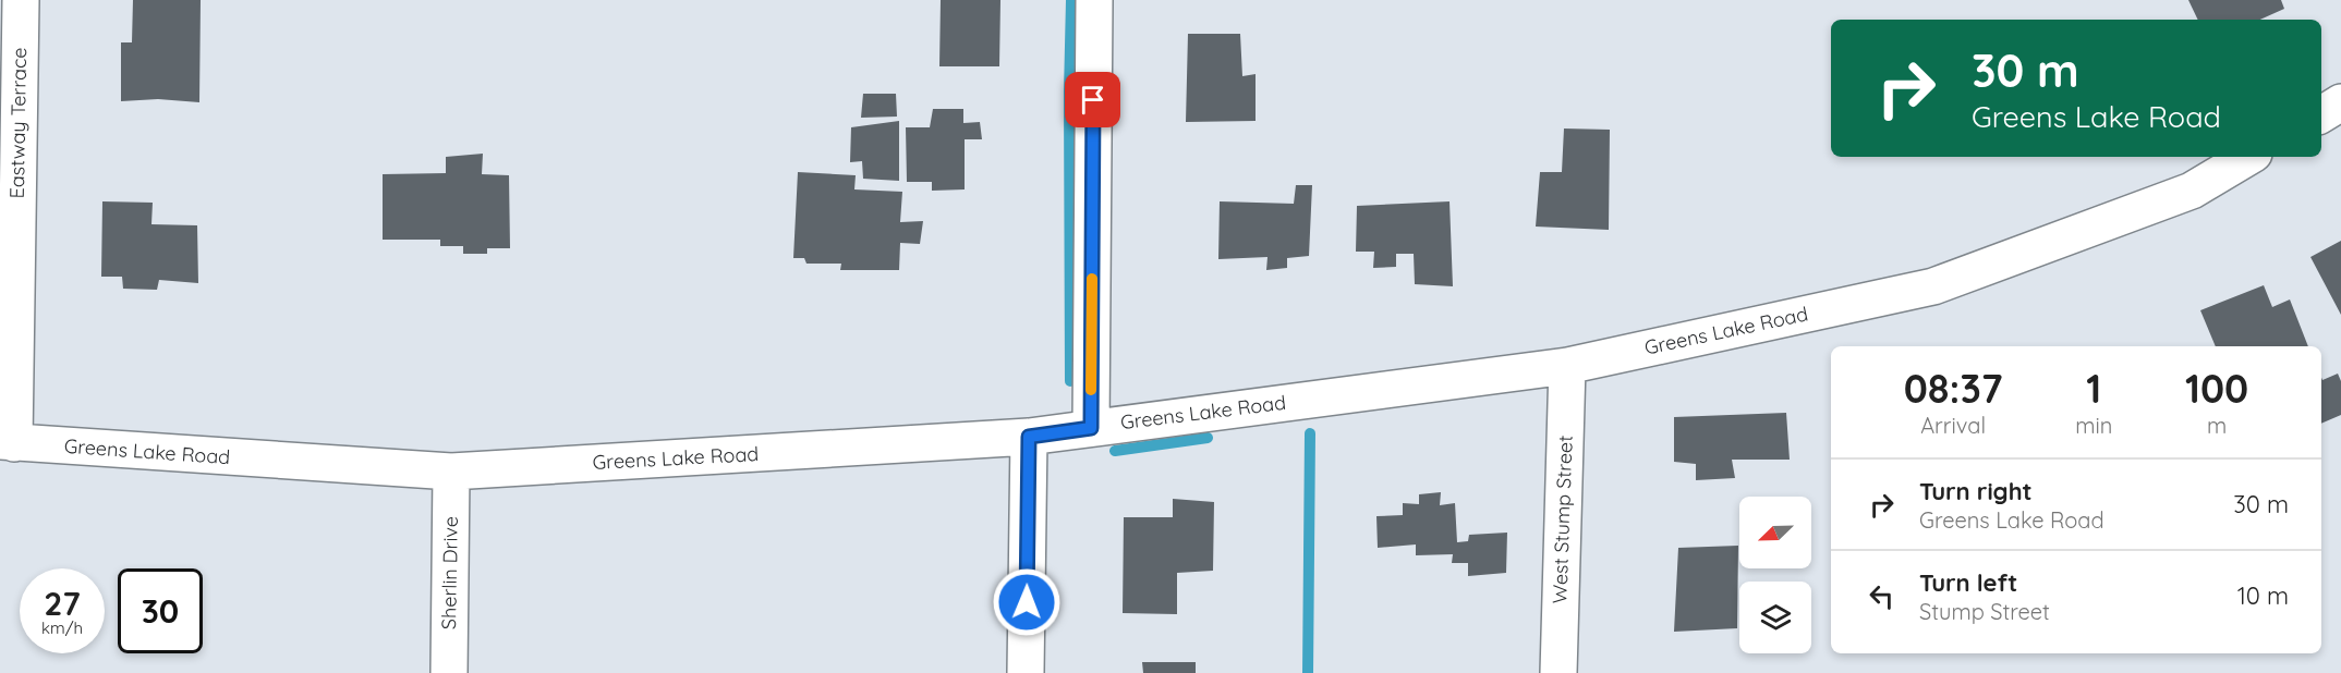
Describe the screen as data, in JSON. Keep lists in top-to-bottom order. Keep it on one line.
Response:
{"streets":{"street":["Eastway Terrace","Greens Lake Road","West Stump Street","Sherlin Drive"]},"crossings":[["Eastway Terrace","Greens Lake Road"],["Greens Lake Road","West Stump Street"],["Greens Lake Road","Sherlin Drive"]],"north":"bottom left","page":{"turn":["30 m","Greens Lake Road"],"eta":["08:37","Arrival","1","min","100","m"],"list":[{"name":"Turn right","note":"Greens Lake Road","value":"30 m"},{"name":"Turn left","note":"Stump Street","value":"10 m"}],"speed":"27 km/h","limit":"30"}}
